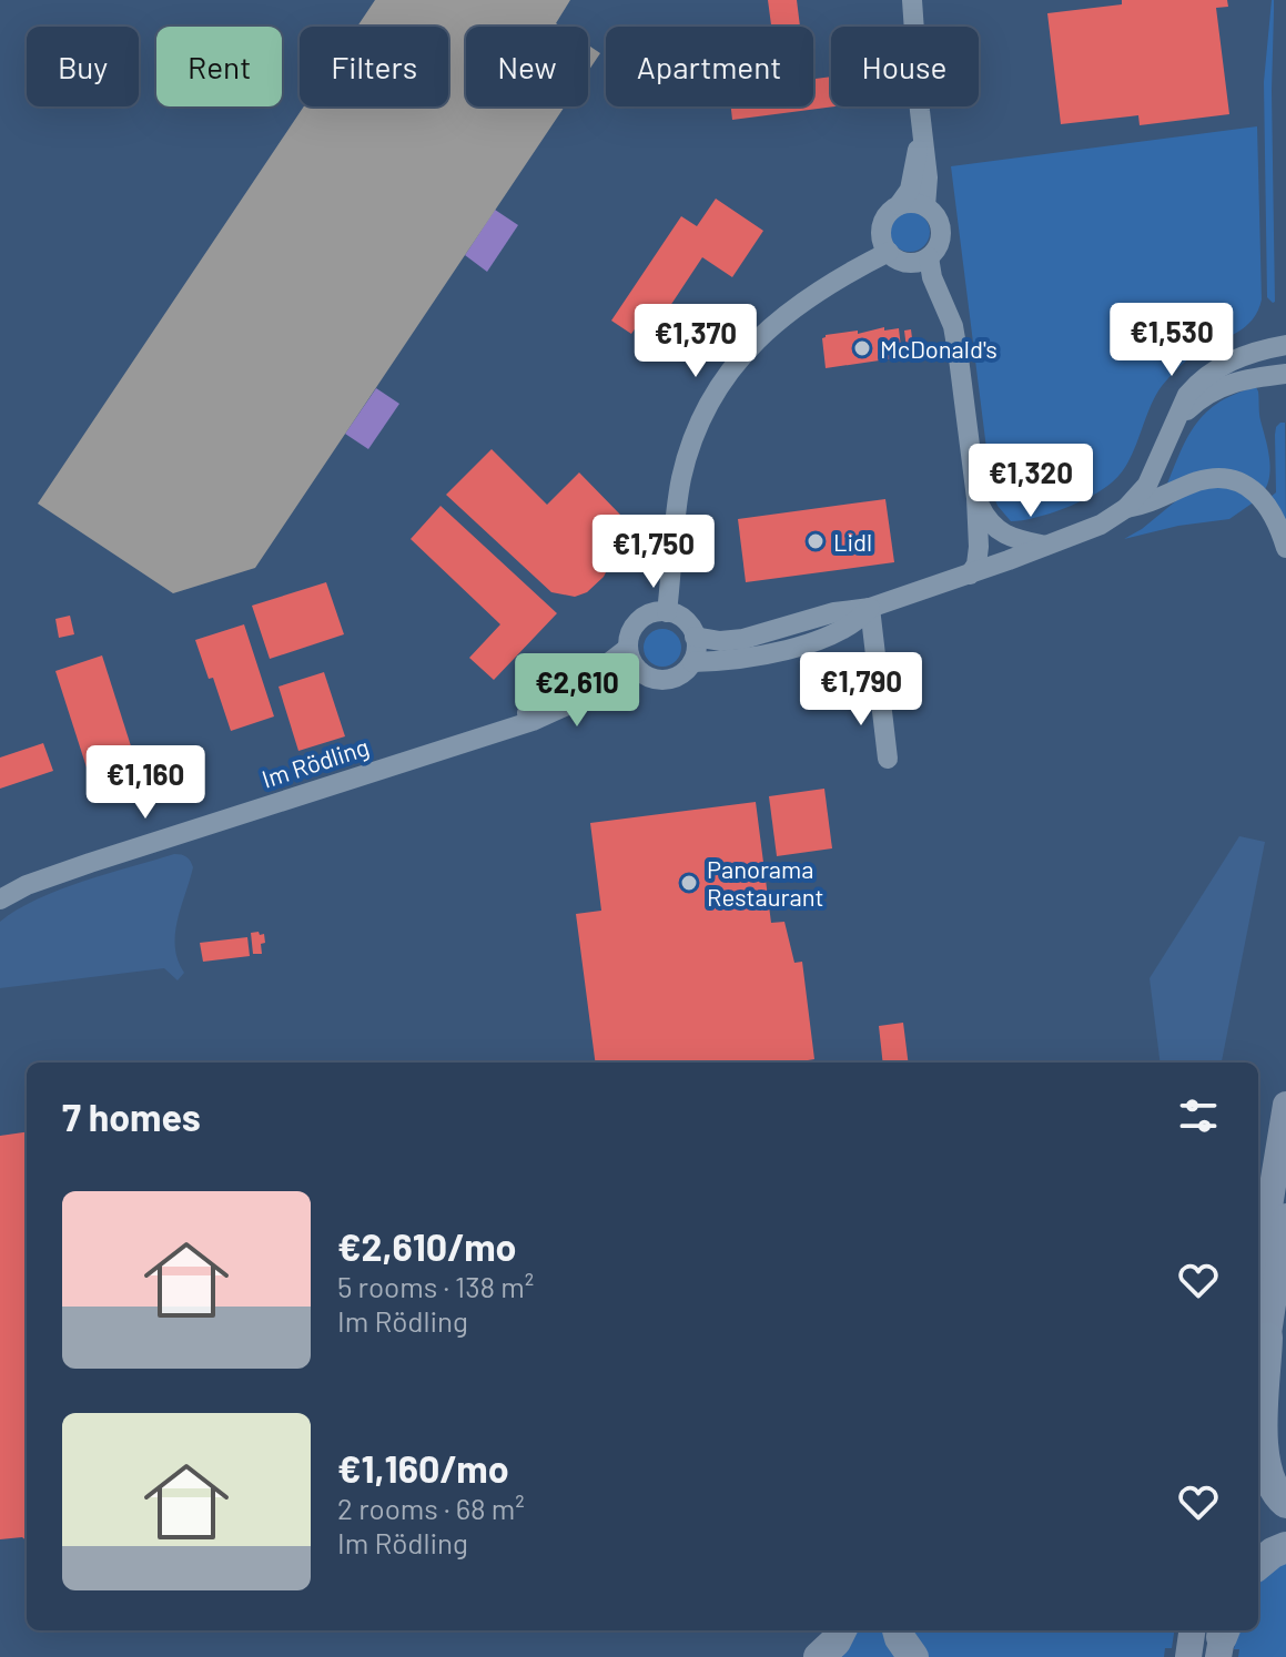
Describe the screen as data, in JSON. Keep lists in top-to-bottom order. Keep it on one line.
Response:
{"streets":{"street":["Im Rödling"]},"places":["McDonald's","Lidl","Panorama Restaurant"],"page":{"chip":["Buy","Rent","Filters","New","Apartment","House"],"price":["€1,530","€1,370","€1,320","€1,750","€1,790","€2,610","€1,160"],"heading":"7 homes","list":[{"name":"€2,610/mo","note":"5 rooms · 138 m² · Im Rödling"},{"name":"€1,160/mo","note":"2 rooms · 68 m² · Im Rödling"}]}}
